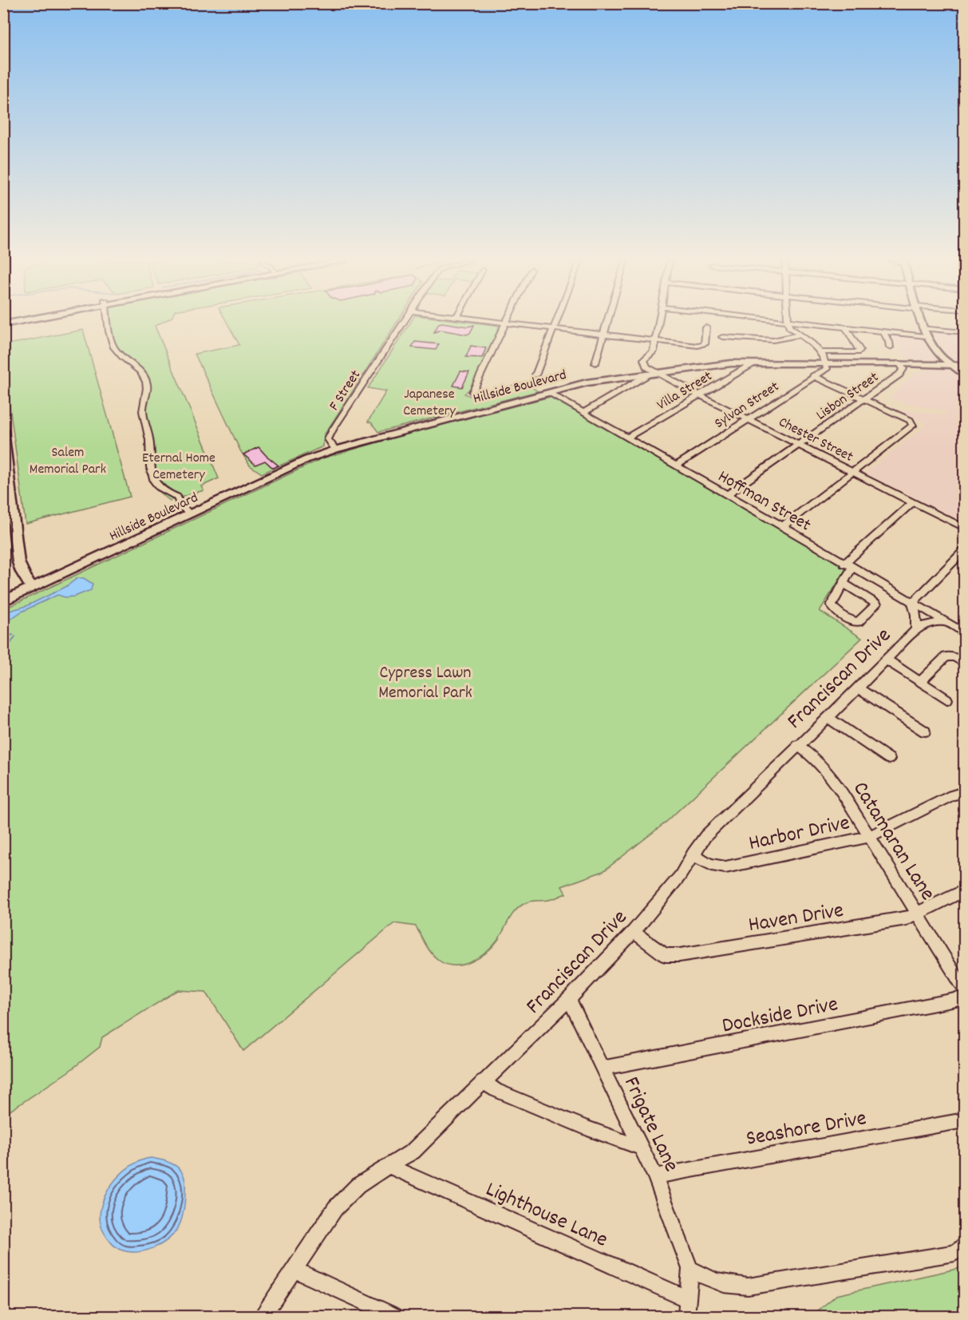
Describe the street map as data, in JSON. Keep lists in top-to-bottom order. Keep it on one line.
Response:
{"streets":{"main road":["Hillside Boulevard"],"street":["F Street","Villa Street","Lisbon Street","Sylvan Street","Chester Street","Hoffman Street","Franciscan Drive","Harbor Drive","Catamaran Lane","Haven Drive","Dockside Drive","Frigate Lane","Seashore Drive","Lighthouse Lane"]},"crossings":[["Hillside Boulevard","F Street"],["Hillside Boulevard","Villa Street"],["Hillside Boulevard","Lisbon Street"],["Hillside Boulevard","Sylvan Street"],["Hillside Boulevard","Chester Street"],["Hillside Boulevard","Hoffman Street"],["Villa Street","Chester Street"],["Villa Street","Hoffman Street"],["Lisbon Street","Chester Street"],["Lisbon Street","Hoffman Street"],["Sylvan Street","Chester Street"],["Sylvan Street","Hoffman Street"],["Hoffman Street","Franciscan Drive"],["Franciscan Drive","Harbor Drive"],["Franciscan Drive","Catamaran Lane"],["Franciscan Drive","Haven Drive"],["Franciscan Drive","Frigate Lane"],["Franciscan Drive","Lighthouse Lane"],["Harbor Drive","Catamaran Lane"],["Catamaran Lane","Haven Drive"],["Dockside Drive","Frigate Lane"],["Frigate Lane","Seashore Drive"]],"parks":["Japanese Cemetery","Salem Memorial Park","Eternal Home Cemetery","Cypress Lawn Memorial Park"]}
